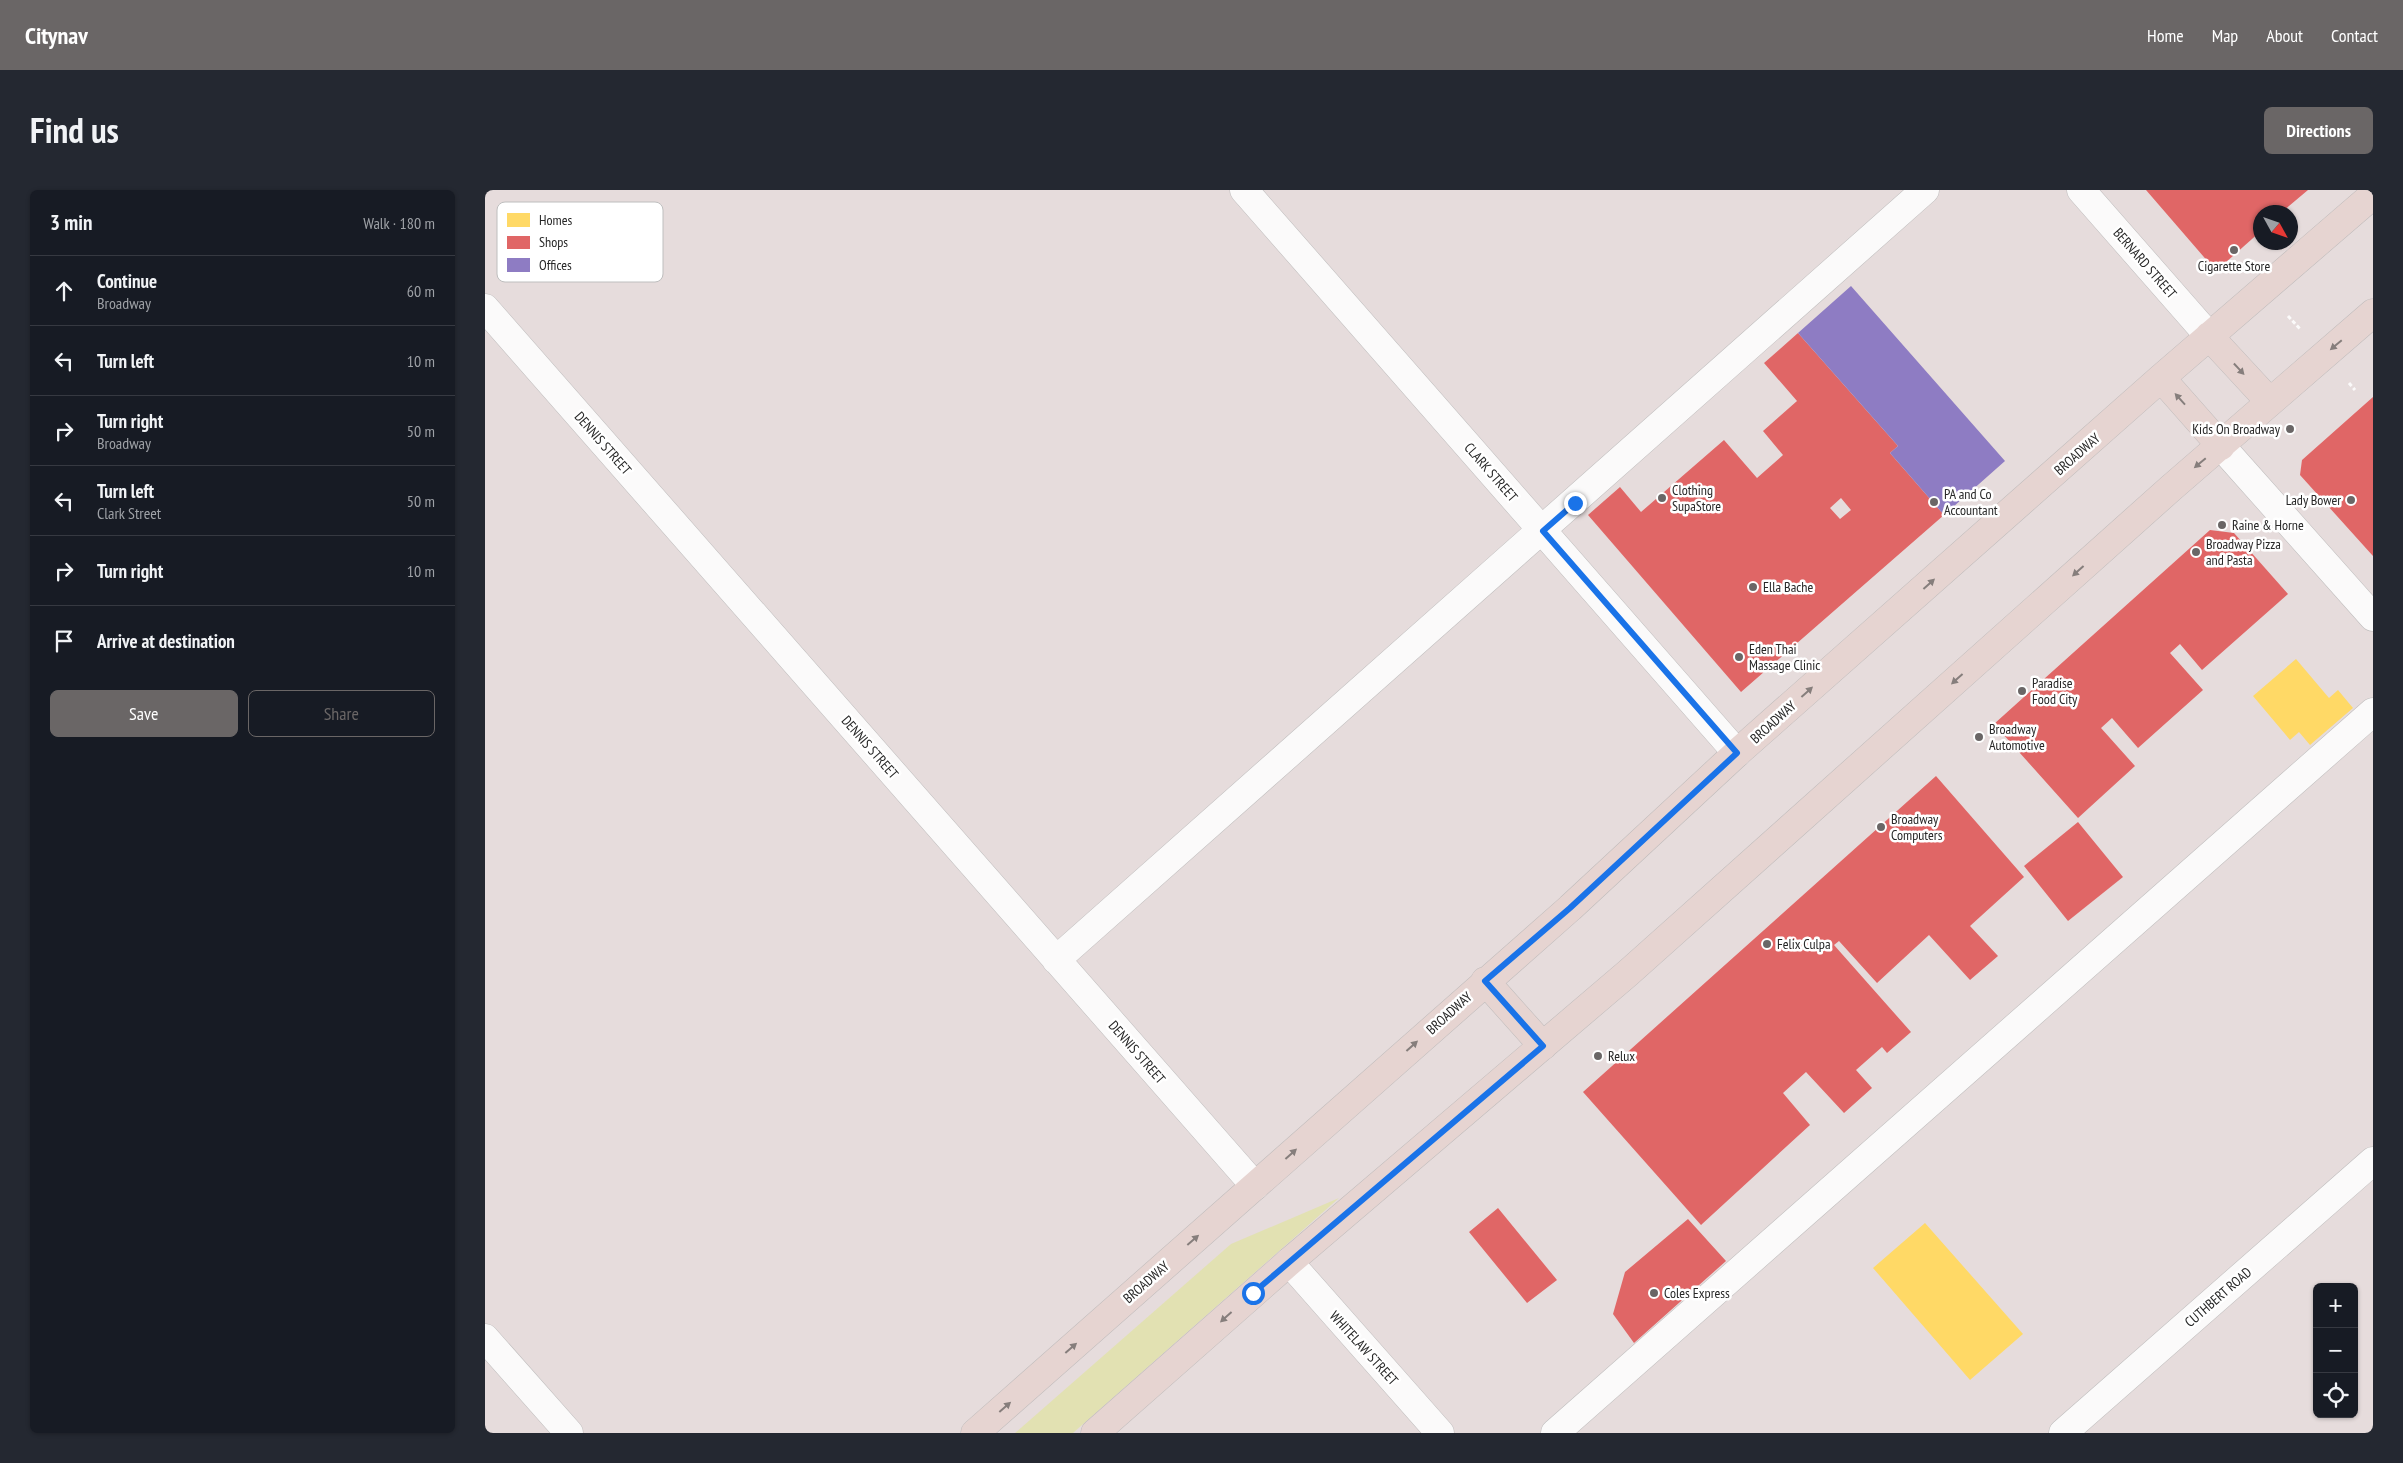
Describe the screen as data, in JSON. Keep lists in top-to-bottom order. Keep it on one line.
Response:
{"streets":{"main road":["BROADWAY"],"street":["BERNARD STREET","DENNIS STREET","CLARK STREET","CUTHBERT ROAD","WHITELAW STREET"]},"crossings":[["BERNARD STREET","BROADWAY"],["DENNIS STREET","BROADWAY"],["BROADWAY","CLARK STREET"]],"places":["Cigarette Store","Kids On Broadway","Clothing SupaStore","Lady Bower","PA and Co Accountant","Raine & Horne","Broadway Pizza and Pasta","Ella Bache","Eden Thai Massage Clinic","Paradise Food City","Broadway Automotive","Broadway Computers","Felix Culpa","Relux","Coles Express"],"legend":["Homes","Shops","Offices"],"north":"bottom right","page":{"header":"Citynav","nav":["Home","Map","About","Contact"],"title":"Find us","buttons":["Directions",["Save","Share"]],"heading":["3 min","Walk · 180 m"],"list":[["Continue","Broadway","60 m"],["Turn left","10 m"],["Turn right","Broadway","50 m"],["Turn left","Clark Street","50 m"],["Turn right","10 m"],"Arrive at destination"],"map_buttons":["+","−"]}}
